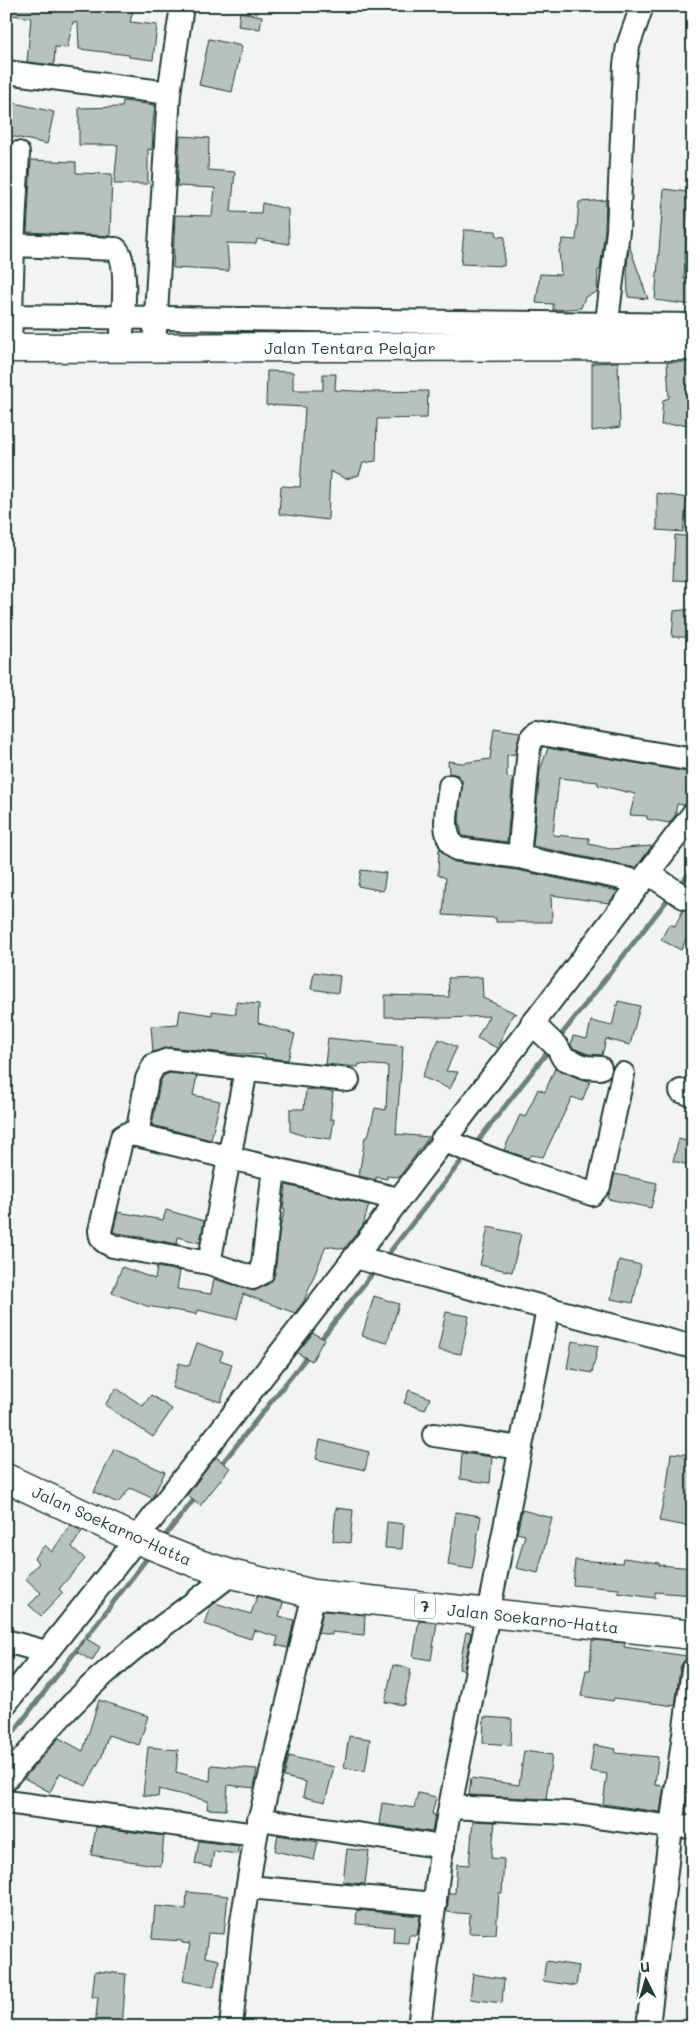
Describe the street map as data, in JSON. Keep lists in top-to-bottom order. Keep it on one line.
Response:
{"streets":{"main road":["Jalan Tentara Pelajar","Jalan Soekarno-Hatta","7"]},"north":"top"}
